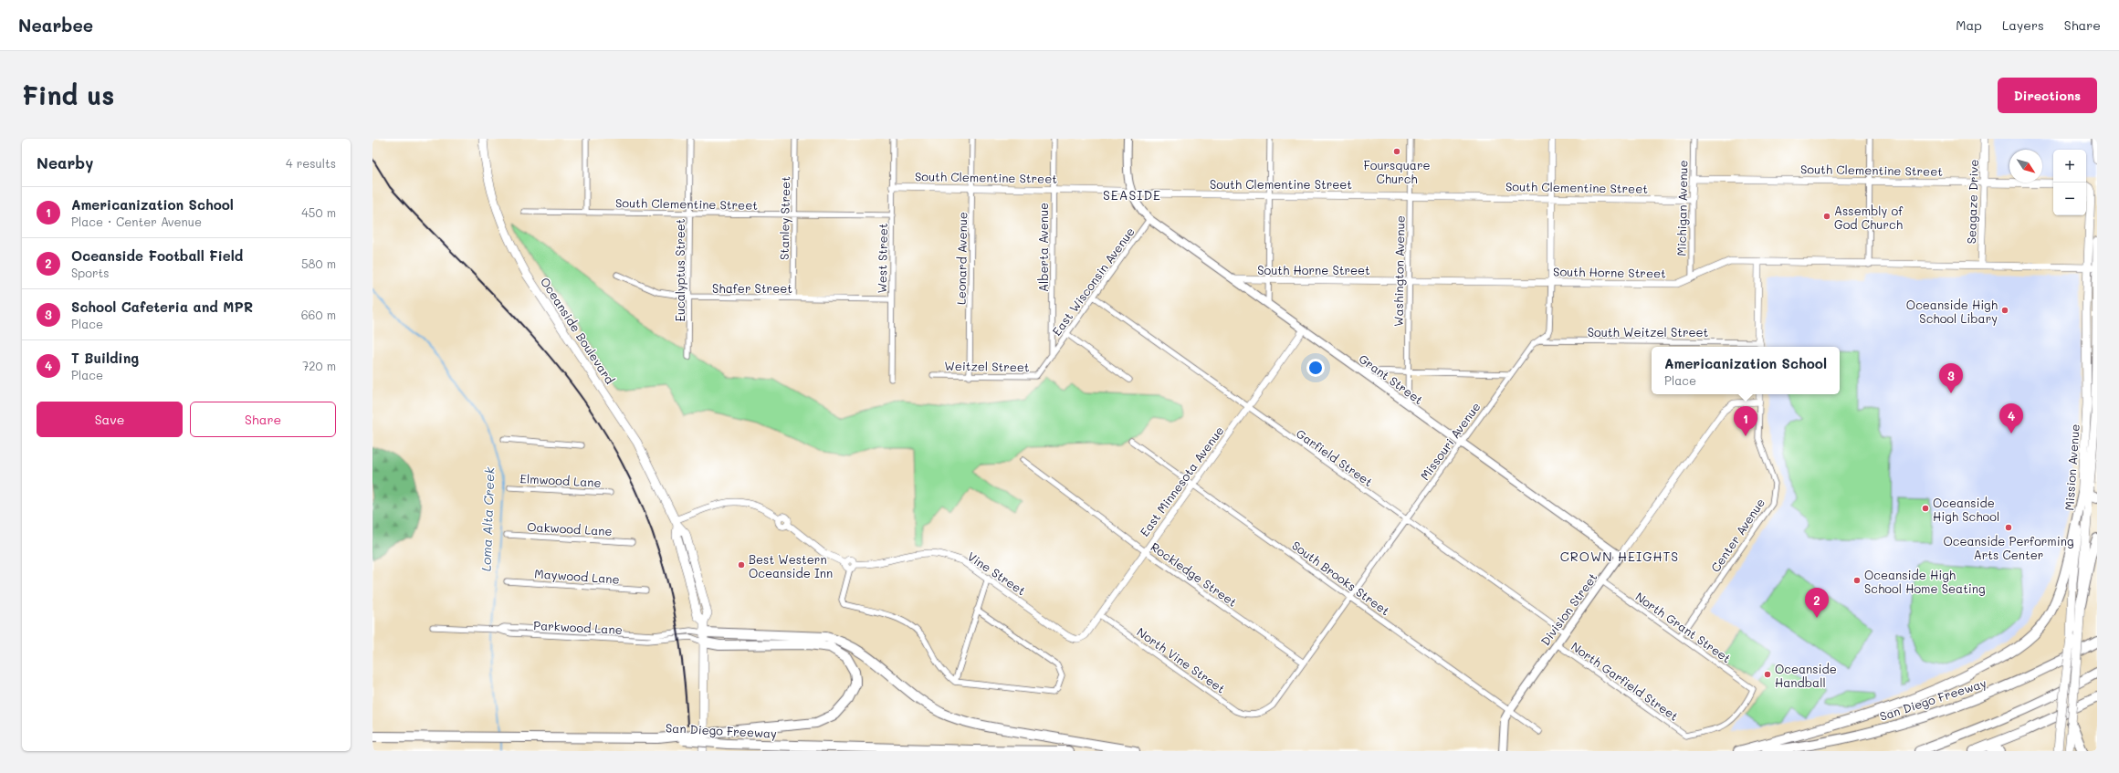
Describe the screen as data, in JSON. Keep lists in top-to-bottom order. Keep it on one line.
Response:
{"streets":{"highway":["San Diego Freeway"],"main road":["Seagaze Drive","Oceanside Boulevard","Grant Street","Mission Avenue","Division Street"],"street":["South Clementine Street","Michigan Avenue","Stanley Street","Alberta Avenue","West Street","Leonard Avenue","South Horne Street","Eucalyptus Street","Washington Avenue","East Wisconsin Avenue","Shafer Street","South Weitzel Street","Weitzel Street","Missouri Avenue","Garfield Street","Elmwood Lane","East Minnesota Avenue","Oakwood Lane","Center Avenue","Vine Street","Rockledge Street","Maywood Lane","South Brooks Street","Parkwood Lane","North Grant Street","North Vine Street","North Garfield Street"]},"crossings":[["South Clementine Street","Seagaze Drive"],["South Clementine Street","Michigan Avenue"],["South Clementine Street","Stanley Street"],["South Clementine Street","Alberta Avenue"],["South Clementine Street","West Street"],["South Clementine Street","Leonard Avenue"],["South Clementine Street","Eucalyptus Street"],["South Clementine Street","Washington Avenue"],["South Clementine Street","Grant Street"],["South Clementine Street","Missouri Avenue"],["Seagaze Drive","South Horne Street"],["Michigan Avenue","South Horne Street"],["Stanley Street","Shafer Street"],["Alberta Avenue","East Wisconsin Avenue"],["Alberta Avenue","Weitzel Street"],["West Street","Shafer Street"],["Leonard Avenue","Weitzel Street"],["South Horne Street","Washington Avenue"],["South Horne Street","Grant Street"],["South Horne Street","Missouri Avenue"],["South Horne Street","Mission Avenue"],["Eucalyptus Street","Shafer Street"],["Washington Avenue","Grant Street"],["East Wisconsin Avenue","Weitzel Street"],["East Wisconsin Avenue","Grant Street"],["East Wisconsin Avenue","Garfield Street"],["Oceanside Boulevard","Vine Street"],["Oceanside Boulevard","Parkwood Lane"],["South Weitzel Street","Missouri Avenue"],["Grant Street","Missouri Avenue"],["Grant Street","East Minnesota Avenue"],["Grant Street","Division Street"],["Missouri Avenue","Garfield Street"],["Missouri Avenue","Rockledge Street"],["Missouri Avenue","South Brooks Street"],["Missouri Avenue","North Vine Street"],["Garfield Street","East Minnesota Avenue"],["Garfield Street","Division Street"],["East Minnesota Avenue","Vine Street"],["East Minnesota Avenue","Rockledge Street"],["East Minnesota Avenue","South Brooks Street"],["East Minnesota Avenue","North Vine Street"],["Center Avenue","Division Street"],["Center Avenue","North Grant Street"],["South Brooks Street","Division Street"],["Division Street","North Grant Street"],["Division Street","North Garfield Street"],["North Grant Street","North Garfield Street"]],"districts":["SEASIDE","CROWN HEIGHTS"],"water":["Loma Alta Creek"],"places":["Foursquare Church","Assembly of God Church","Oceanside High School Libary","Oceanside High School","Oceanside Performing Arts Center","Best Western Oceanside Inn","Oceanside High School Home Seating","Oceanside Handball"],"north":"bottom right","page":{"header":"Nearbee","nav":["Map","Layers","Share"],"buttons":["Directions",["Save","Share"]],"title":"Find us","heading":["Nearby","4 results"],"map_buttons":["+","−"],"list":[{"mark":"1","name":"Americanization School","note":"Place · Center Avenue","value":"450 m"},{"mark":"2","name":"Oceanside Football Field","note":"Sports","value":"580 m"},{"mark":"3","name":"School Cafeteria and MPR","note":"Place","value":"660 m"},{"mark":"4","name":"T Building","note":"Place","value":"720 m"}],"popup":["Americanization School","Place"],"pins":["3","4","1","2"]}}
